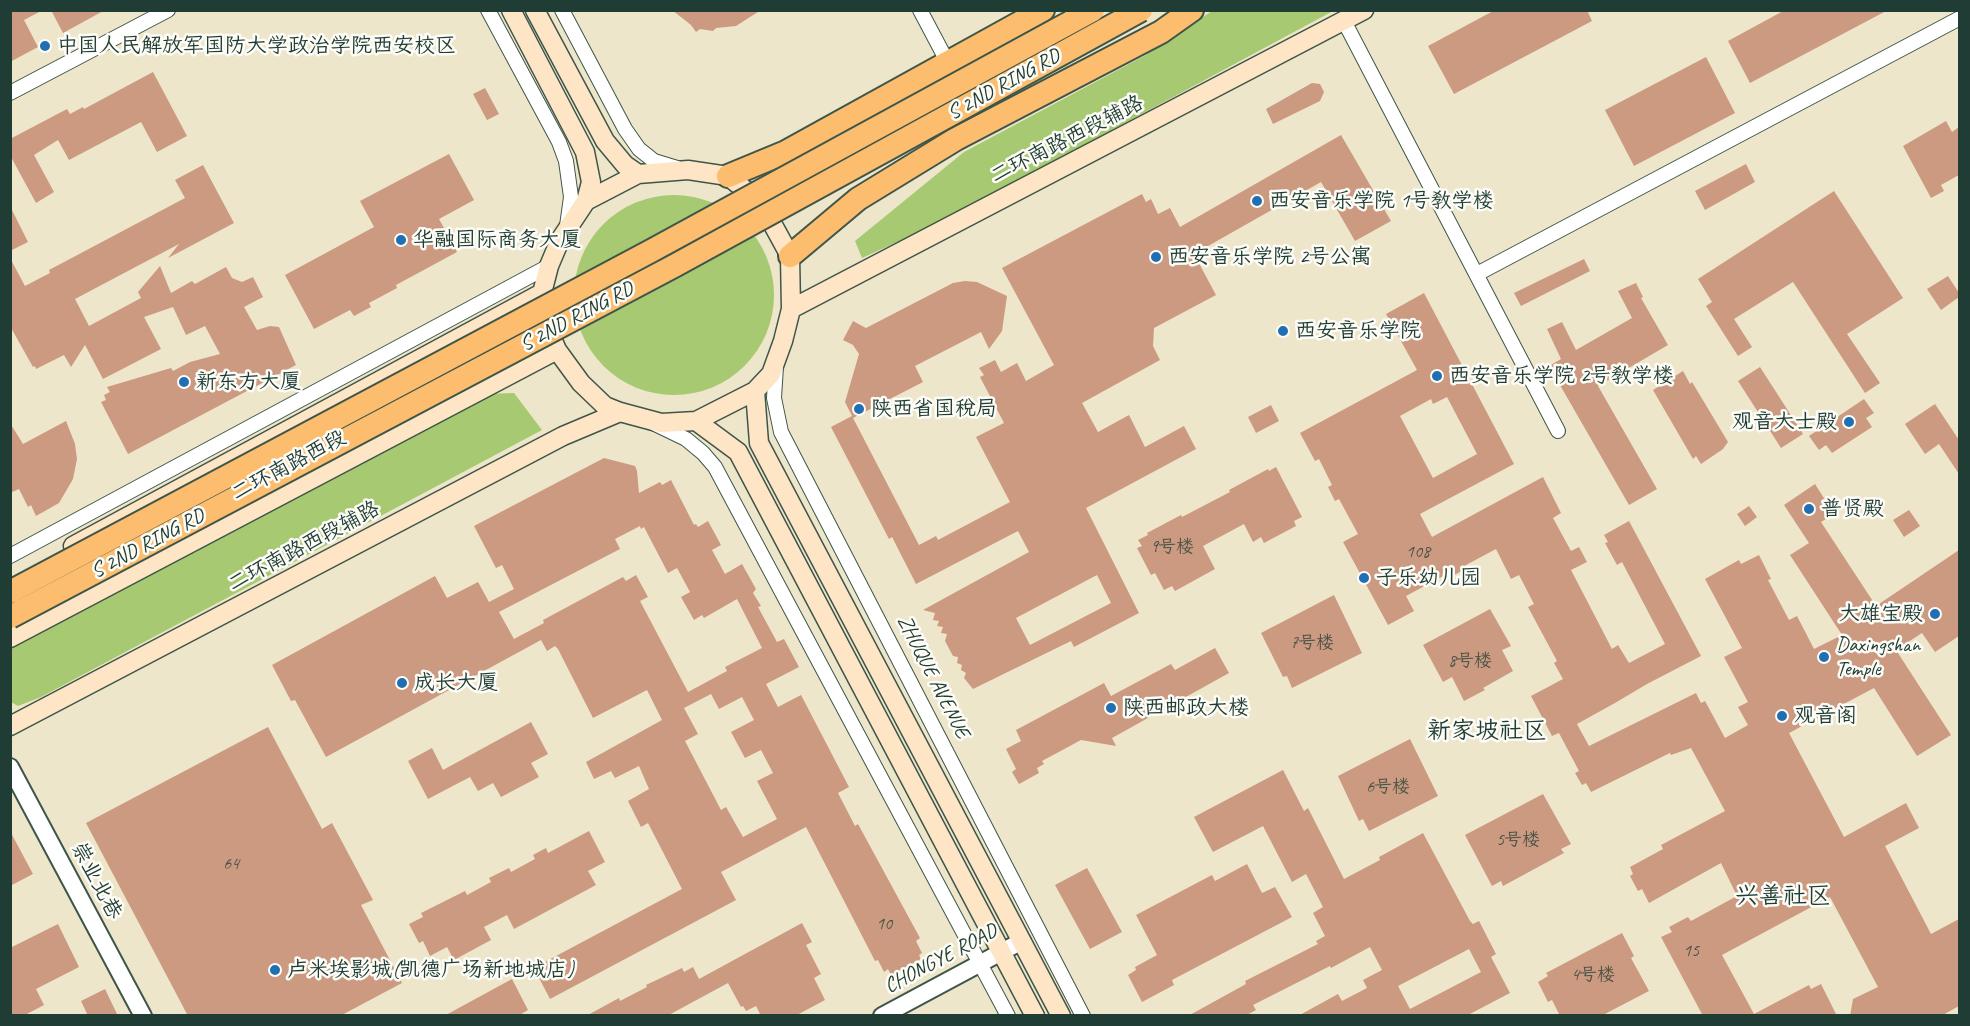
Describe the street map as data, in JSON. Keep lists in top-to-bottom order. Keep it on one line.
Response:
{"streets":{"highway":["S 2ND RING RD"],"main road":["二环南路西段辅路","二环南路西段","ZHUQUE AVENUE"],"street":["崇业北巷","CHONGYE ROAD"]},"crossings":[["ZHUQUE AVENUE","CHONGYE ROAD"]],"districts":["新家坡社区","兴善社区"],"places":["中国人民解放军国防大学政治学院西安校区","西安音乐学院 1号教学楼","华融国际商务大厦","西安音乐学院 2号公寓","西安音乐学院","西安音乐学院 2号教学楼","新东方大厦","陕西省国税局","观音大士殿","普贤殿","子乐幼儿园","大雄宝殿","Daxingshan Temple","成长大厦","陕西邮政大楼","观音阁","卢米埃影城(凯德广场新地城店)"],"house_numbers":["9号楼","108","7号楼","8号楼","6号楼","5号楼","64","10","15","4号楼"]}
